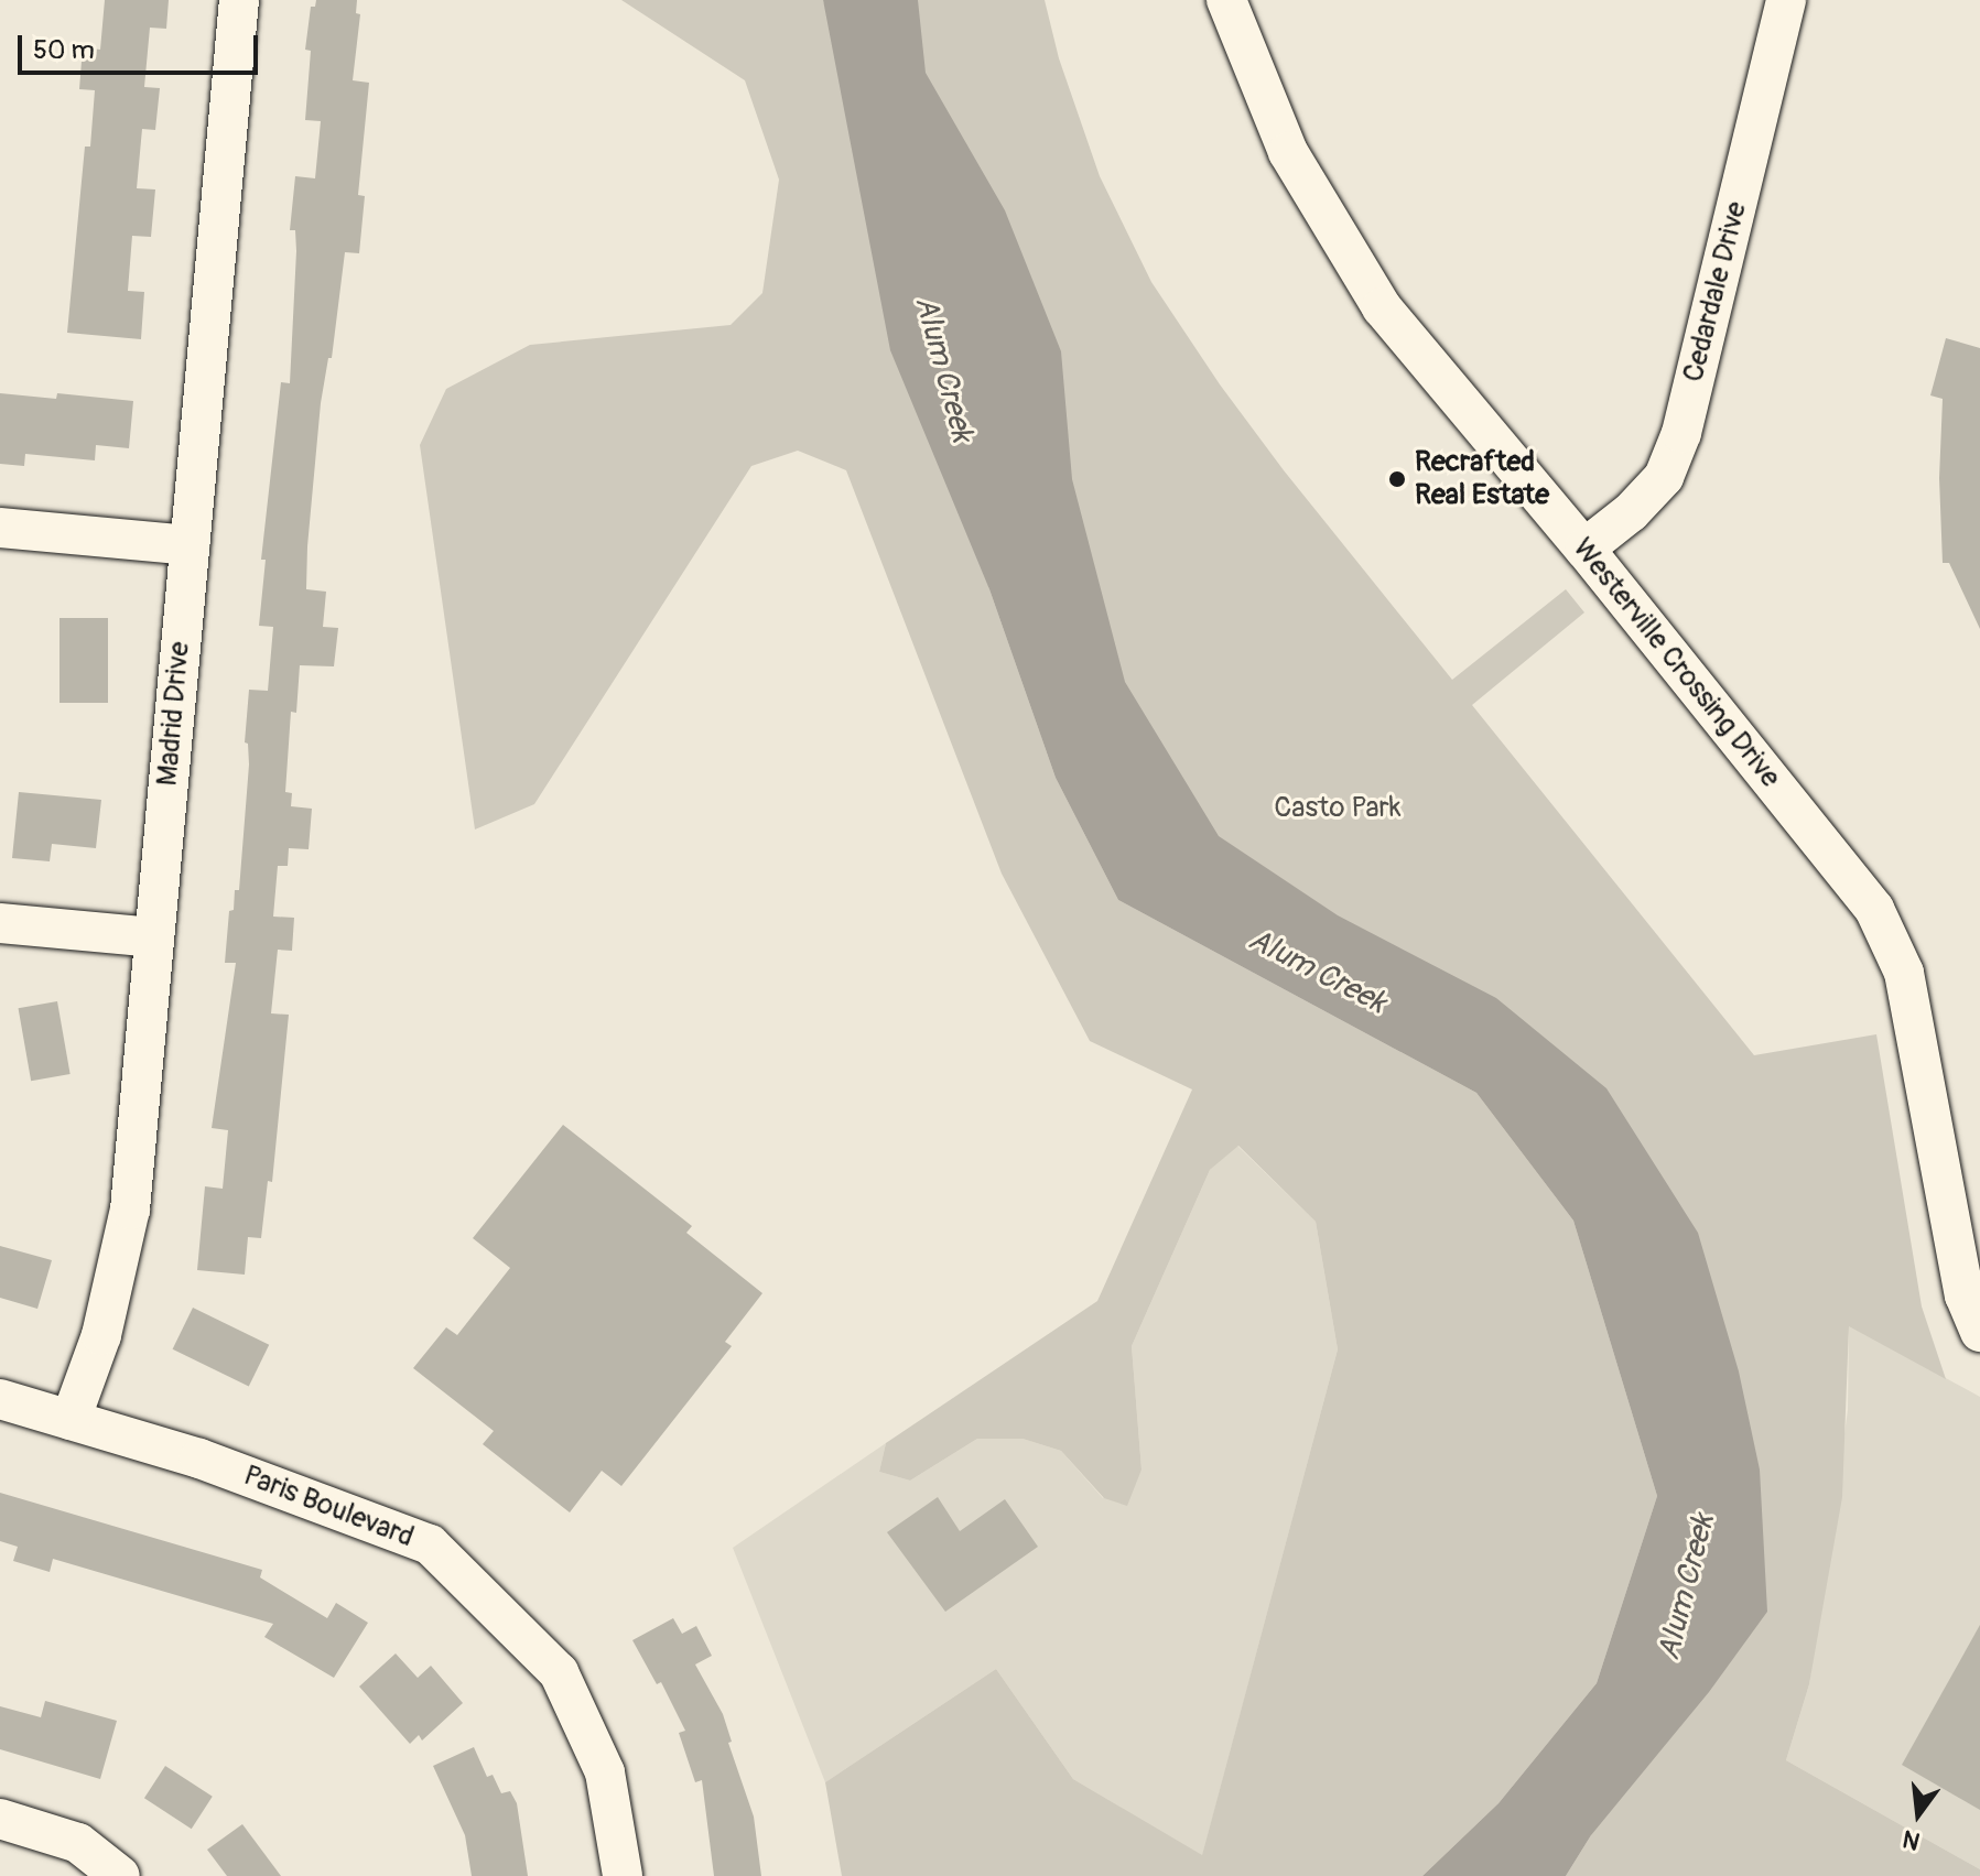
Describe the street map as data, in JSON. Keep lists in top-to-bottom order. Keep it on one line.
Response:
{"streets":{"street":["Cedardale Drive","Westerville Crossing Drive","Madrid Drive","Paris Boulevard"]},"crossings":[["Cedardale Drive","Westerville Crossing Drive"],["Madrid Drive","Paris Boulevard"]],"water":["Alum Creek"],"parks":["Casto Park"],"places":["Recrafted Real Estate"],"scale_bar":"50 m","north":"bottom"}
